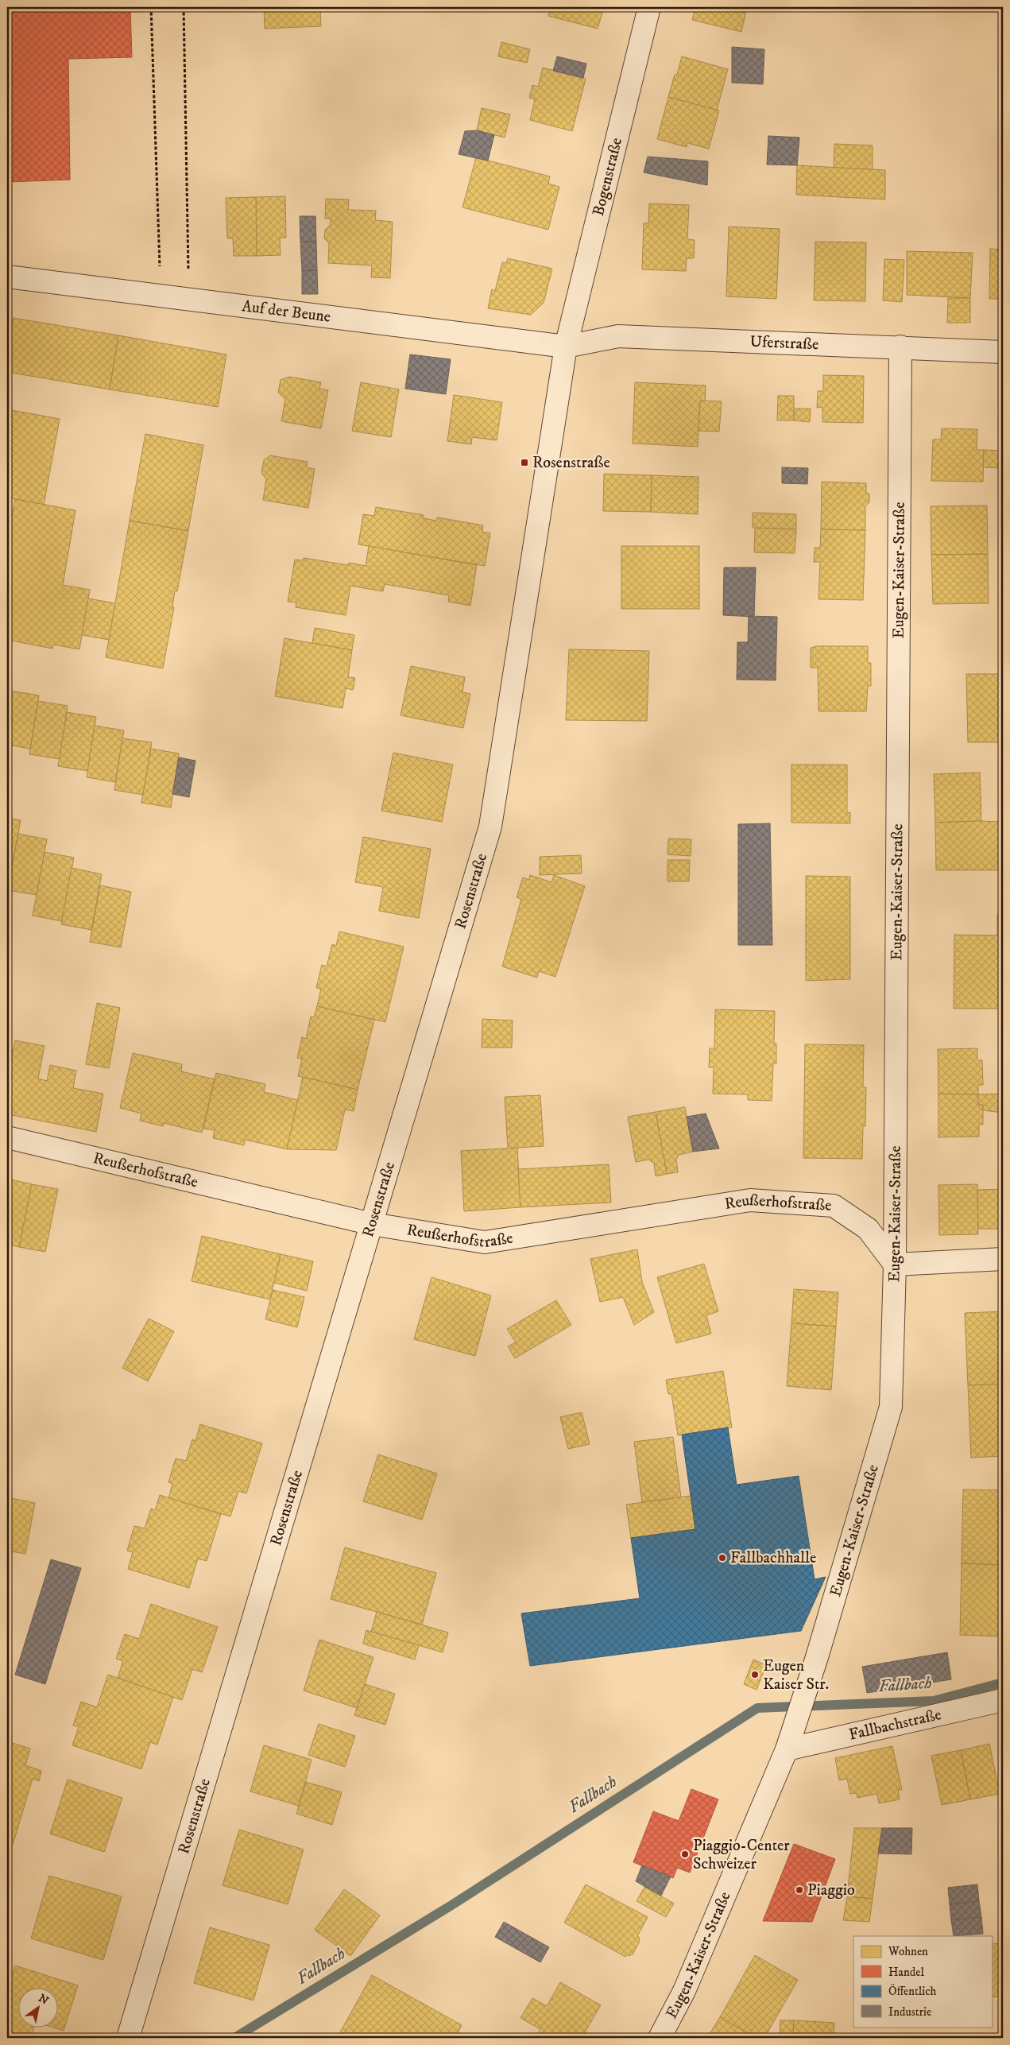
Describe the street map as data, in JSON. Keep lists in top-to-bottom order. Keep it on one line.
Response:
{"streets":{"street":["Bogenstraße","Auf der Beune","Uferstraße","Eugen-Kaiser-Straße","Rosenstraße","Reußerhofstraße","Fallbachstraße"]},"crossings":[["Bogenstraße","Auf der Beune"],["Bogenstraße","Uferstraße"],["Bogenstraße","Rosenstraße"],["Auf der Beune","Uferstraße"],["Auf der Beune","Rosenstraße"],["Uferstraße","Eugen-Kaiser-Straße"],["Uferstraße","Rosenstraße"],["Eugen-Kaiser-Straße","Reußerhofstraße"],["Eugen-Kaiser-Straße","Fallbachstraße"],["Rosenstraße","Reußerhofstraße"]],"water":["Fallbach"],"places":{"transit":["Rosenstraße"],"other":["Fallbachhalle","Eugen Kaiser Str.","Piaggio-Center Schweizer","Piaggio"]},"legend":["Wohnen","Handel","Öffentlich","Industrie"],"north":"top right"}
